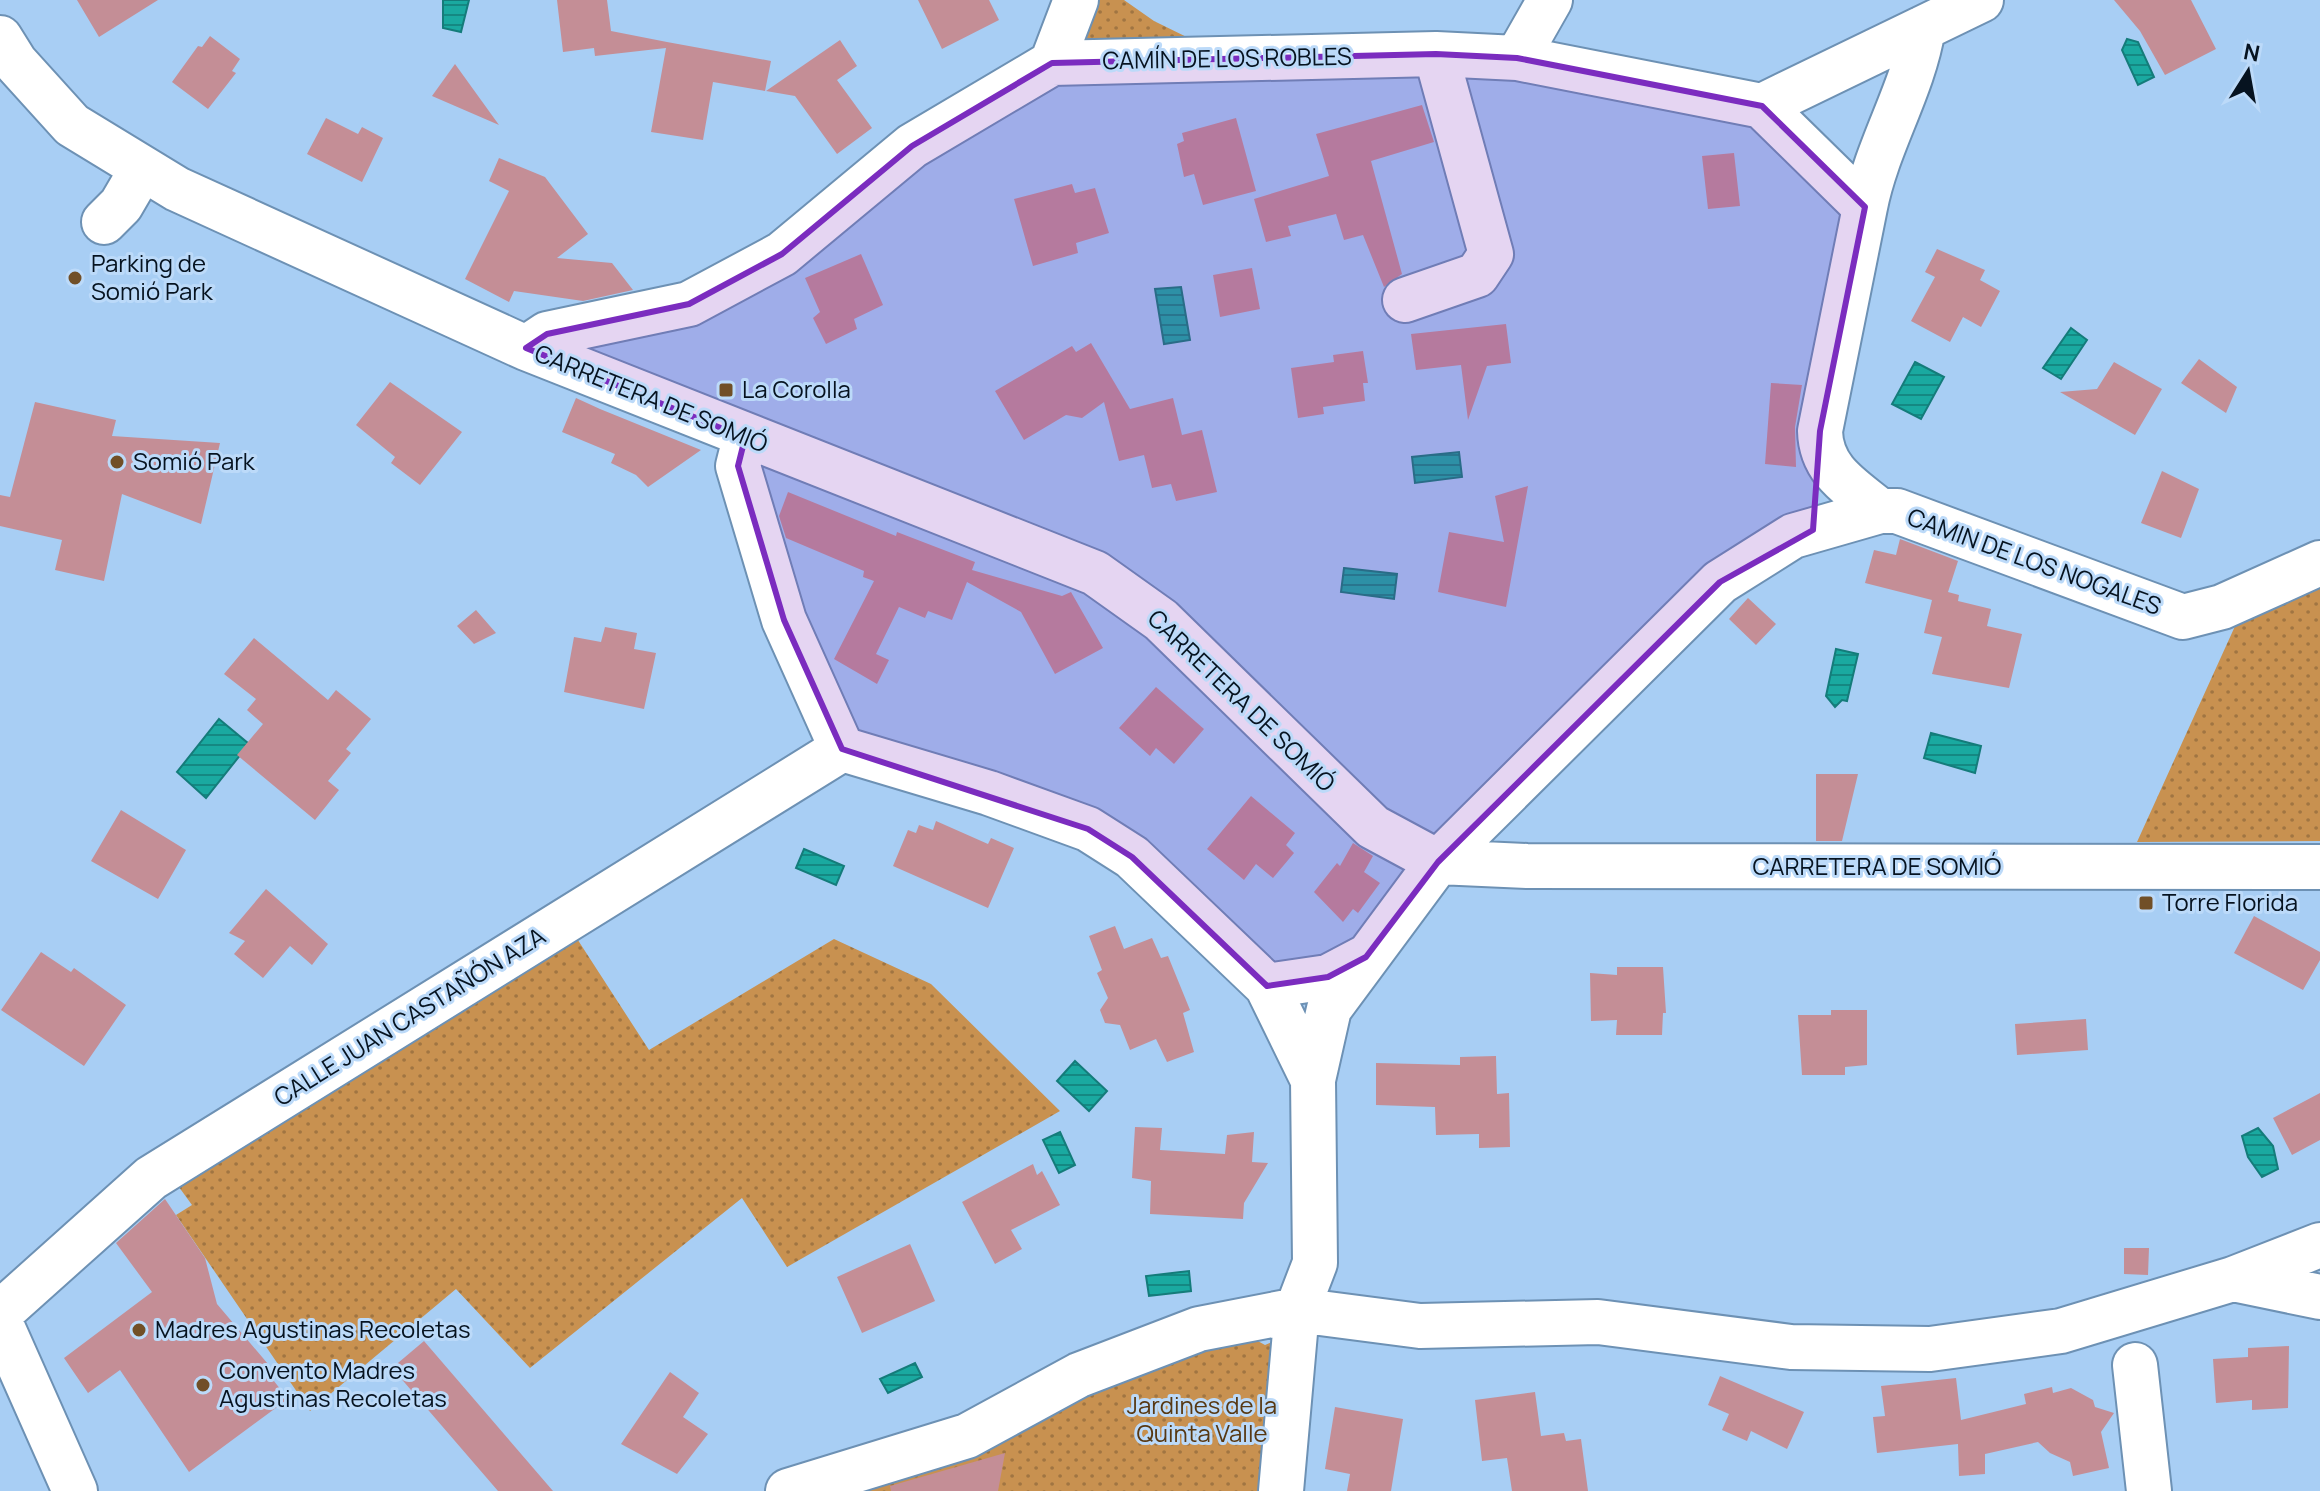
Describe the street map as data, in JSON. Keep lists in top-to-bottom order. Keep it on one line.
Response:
{"streets":{"street":["CAMÍN DE LOS ROBLES","CARRETERA DE SOMIÓ","CAMIN DE LOS NOGALES","CALLE JUAN CASTAÑÓN AZA"]},"crossings":[["CAMÍN DE LOS ROBLES","CARRETERA DE SOMIÓ"],["CARRETERA DE SOMIÓ","CAMIN DE LOS NOGALES"]],"parks":["Jardines de la Quinta Valle"],"places":{"other":["Parking de Somió Park","Somió Park","Madres Agustinas Recoletas","Convento Madres Agustinas Recoletas"],"transit":["La Corolla","Torre Florida"]},"north":"top"}
